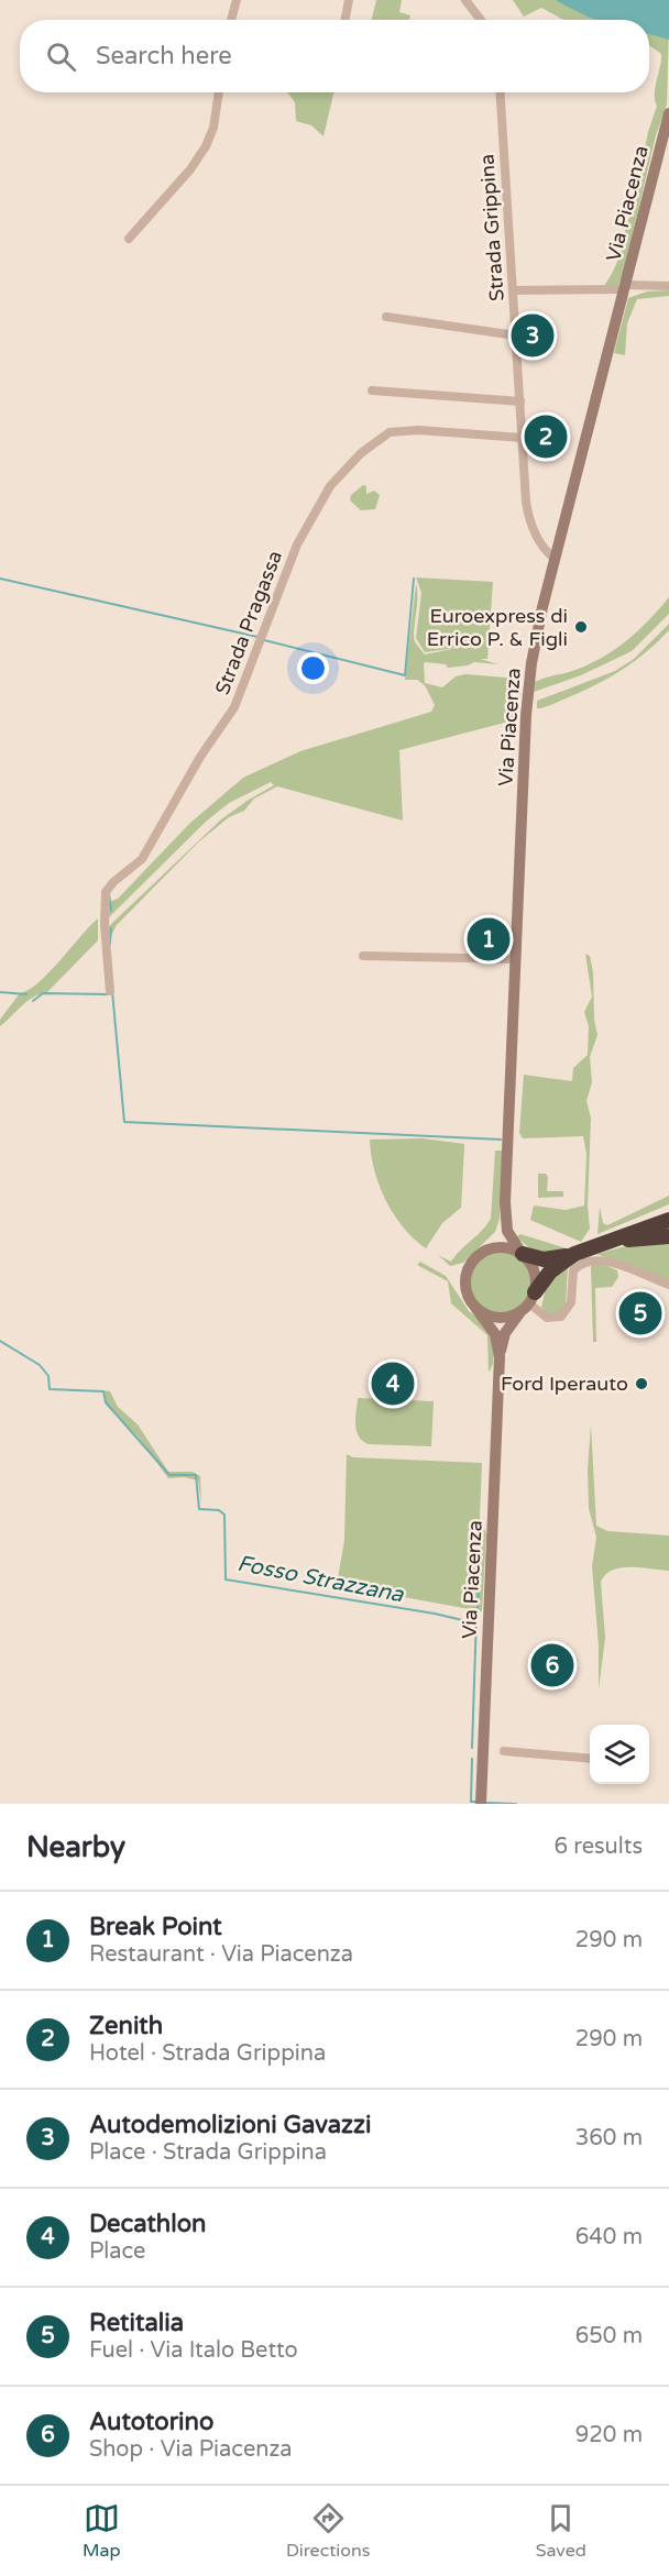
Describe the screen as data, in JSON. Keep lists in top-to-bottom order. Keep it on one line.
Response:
{"streets":{"main road":["Via Piacenza"],"street":["Strada Grippina","Strada Pragassa"]},"crossings":[["Via Piacenza","Strada Grippina"],["Strada Grippina","Strada Pragassa"]],"water":["Fosso Strazzana"],"places":["Euroexpress di Errico P. & Figli","Ford Iperauto"],"page":{"search":"Search here","pins":["3","2","1","5","4","6"],"heading":["Nearby","6 results"],"list":[{"mark":"1","name":"Break Point","note":"Restaurant · Via Piacenza","value":"290 m"},{"mark":"2","name":"Zenith","note":"Hotel · Strada Grippina","value":"290 m"},{"mark":"3","name":"Autodemolizioni Gavazzi","note":"Place · Strada Grippina","value":"360 m"},{"mark":"4","name":"Decathlon","note":"Place","value":"640 m"},{"mark":"5","name":"Retitalia","note":"Fuel · Via Italo Betto","value":"650 m"},{"mark":"6","name":"Autotorino","note":"Shop · Via Piacenza","value":"920 m"}],"nav":["Map","Directions","Saved"]}}
